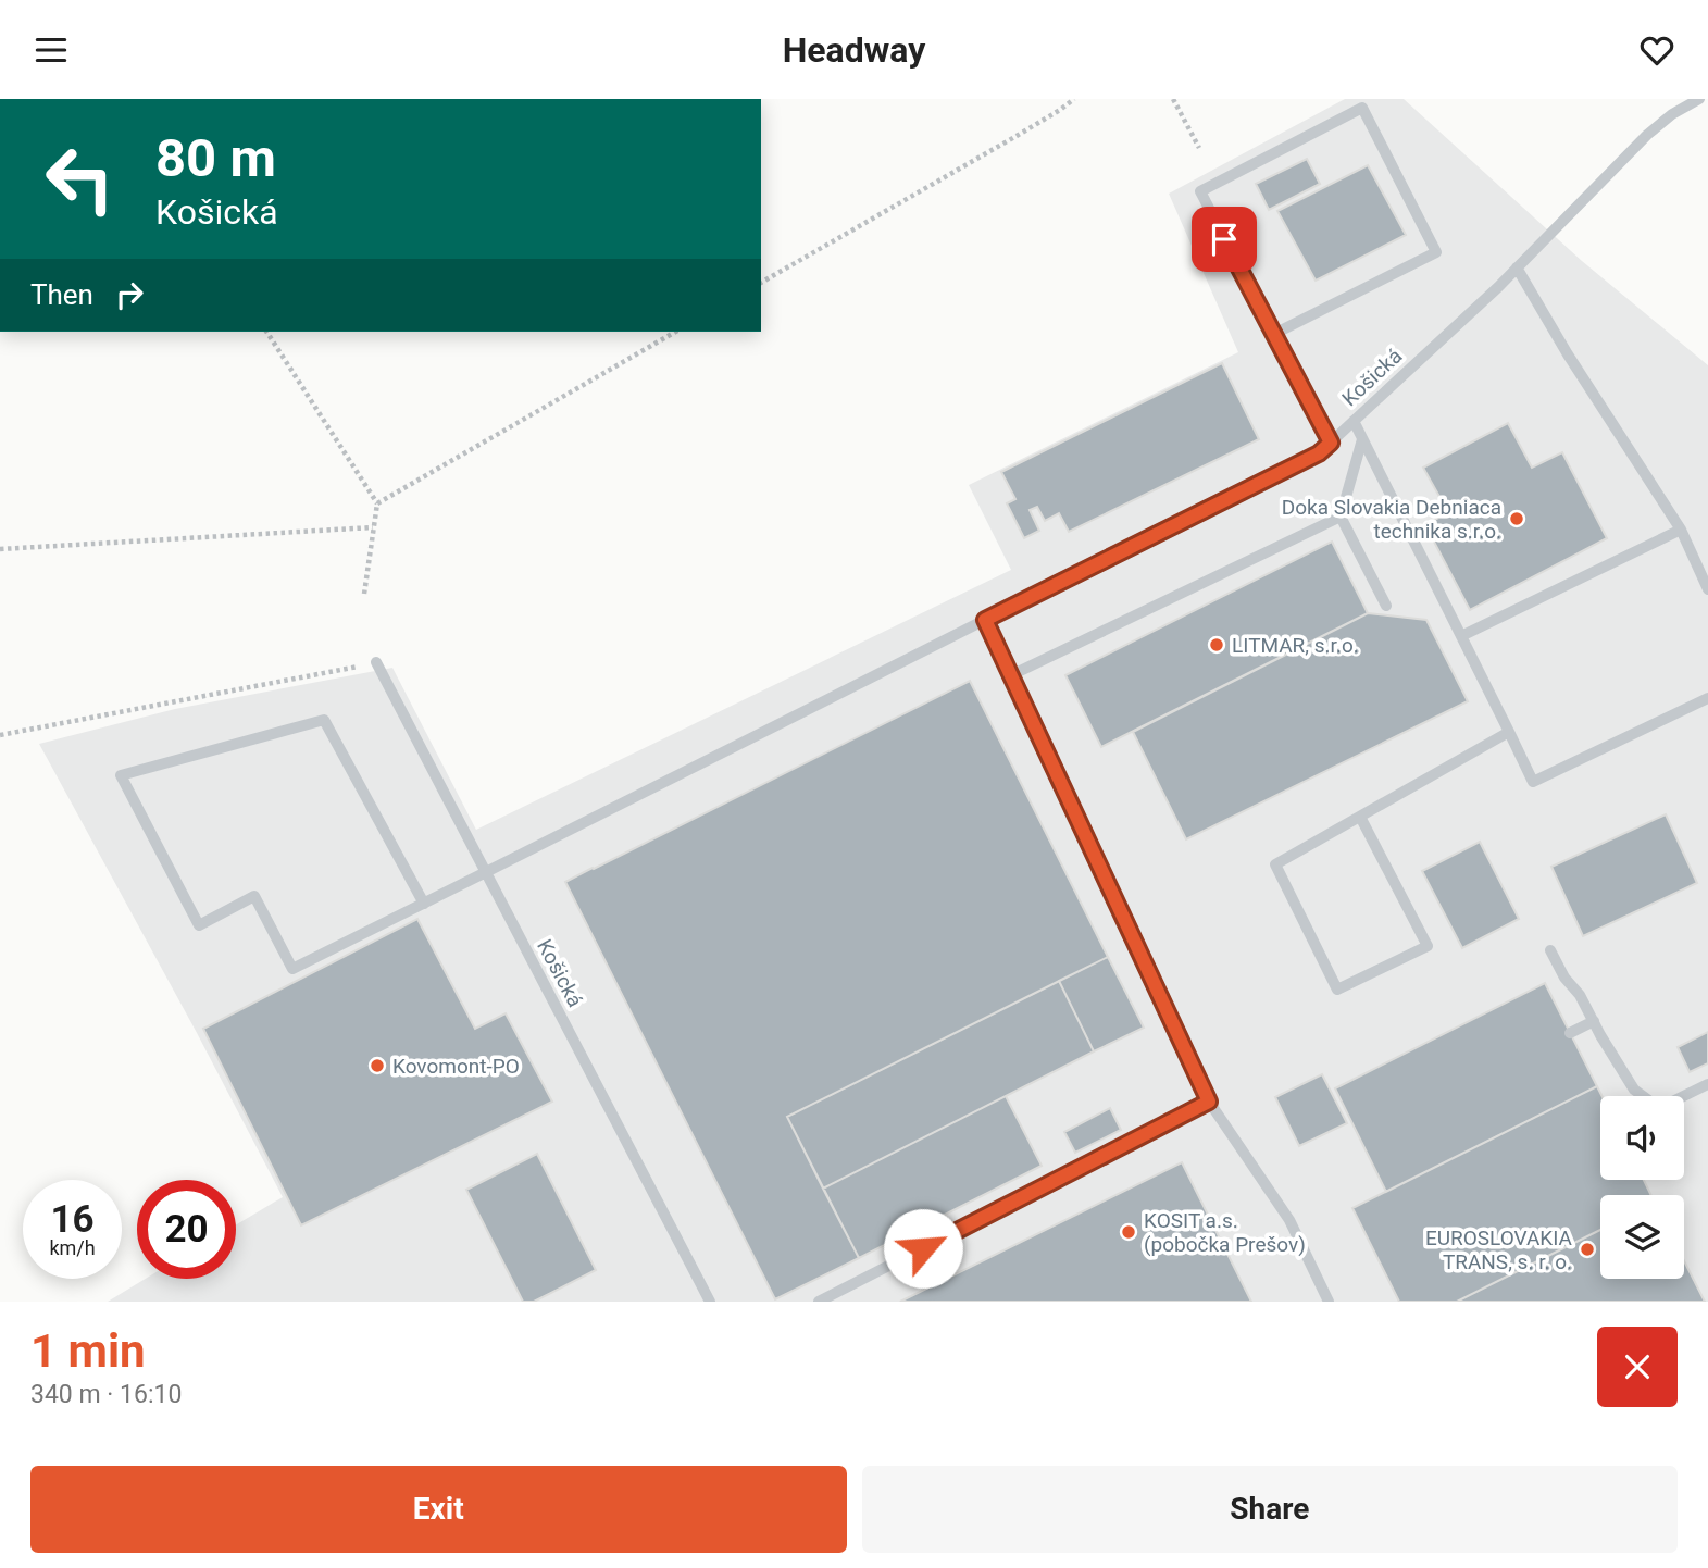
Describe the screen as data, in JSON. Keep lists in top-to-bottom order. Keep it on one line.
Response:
{"streets":{"lane":["Košická"]},"places":["Doka Slovakia Debniaca technika s.r.o.","LITMAR, s.r.o.","Kovomont-PO","KOSIT a.s. (pobočka Prešov)","EUROSLOVAKIA TRANS, s. r. o."],"page":{"header":"Headway","turn":["80 m","Košická"],"then":"Then","speed":"16 km/h","limit":"20","heading":["1 min","340 m · 16:10"],"buttons":["Exit","Share"]}}
